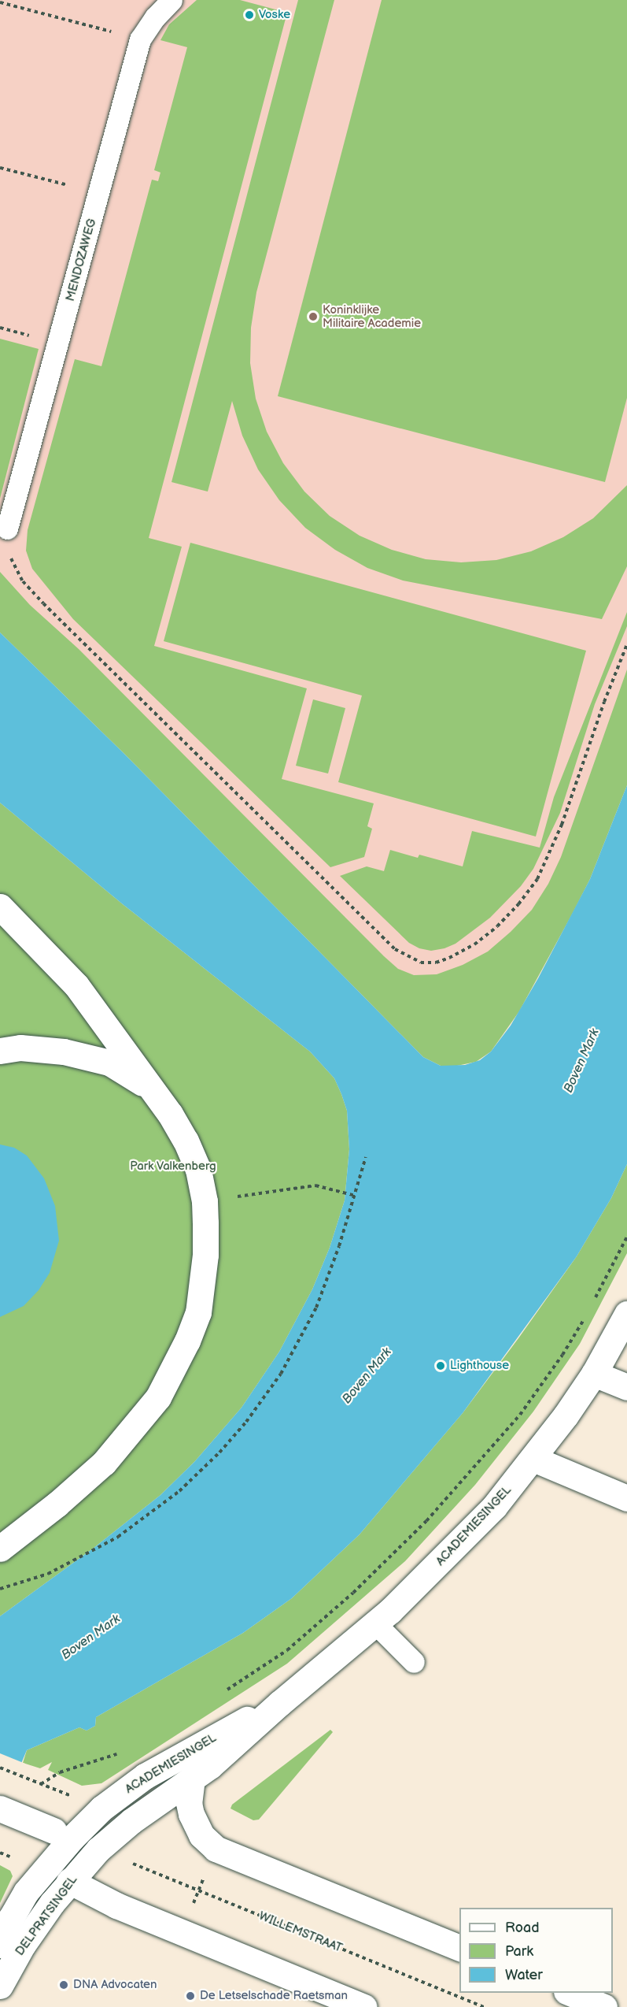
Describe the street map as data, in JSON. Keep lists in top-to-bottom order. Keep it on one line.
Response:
{"streets":{"street":["ACADEMIESINGEL","DELPRATSINGEL"],"lane":["MENDOZAWEG"],"path":["WILLEMSTRAAT"]},"crossings":[["ACADEMIESINGEL","DELPRATSINGEL"]],"water":["Boven Mark"],"parks":["Park Valkenberg"],"places":["Voske","Koninklijke Militaire Academie","Lighthouse","DNA Advocaten","De Letselschade Raetsman"],"legend":["Road","Park","Water"]}
